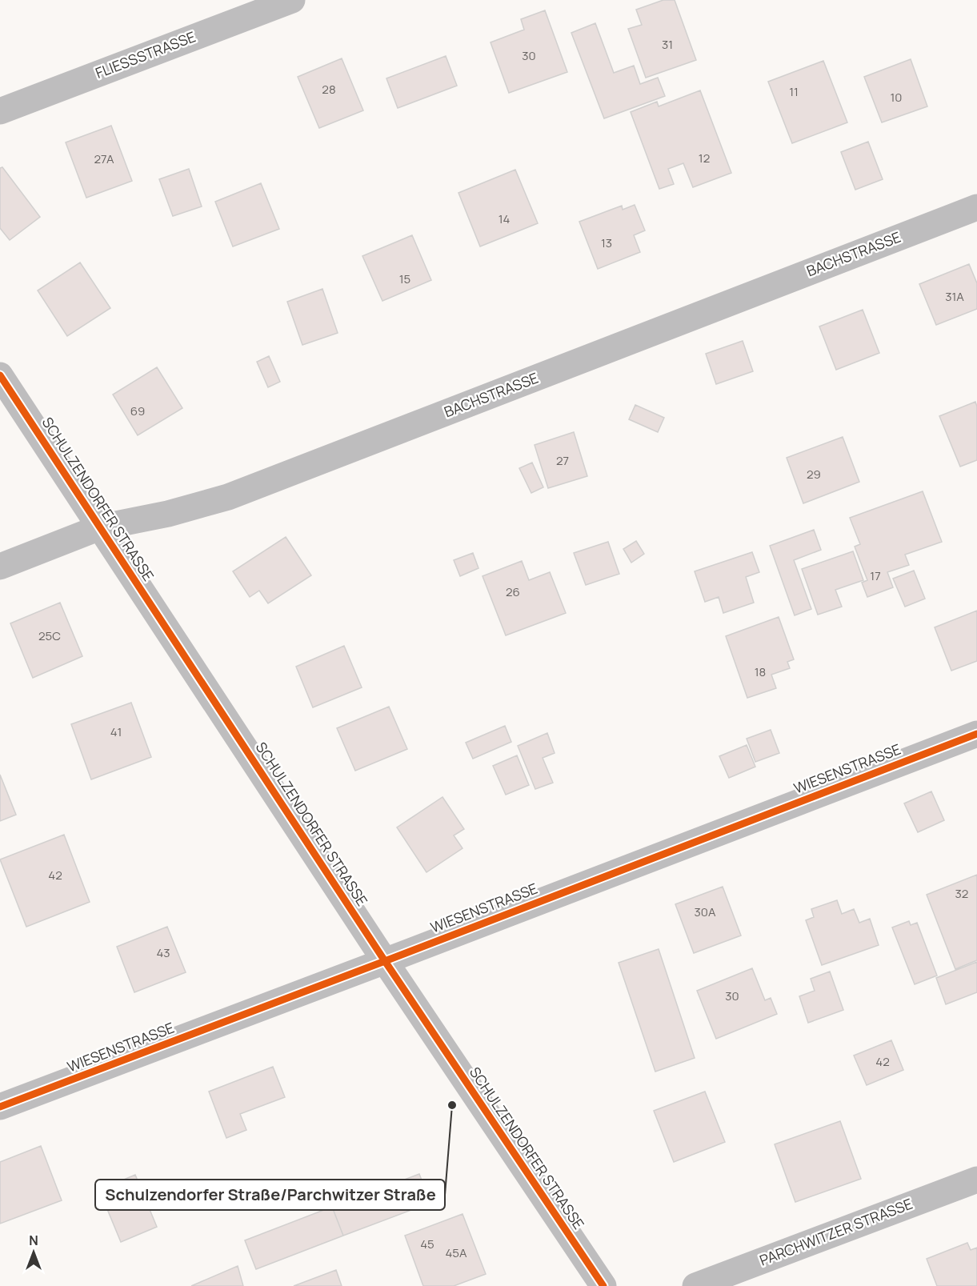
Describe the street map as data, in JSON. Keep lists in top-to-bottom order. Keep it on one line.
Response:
{"streets":{"street":["FLIESSSTRASSE","BACHSTRASSE","SCHULZENDORFER STRASSE","WIESENSTRASSE","PARCHWITZER STRASSE"]},"crossings":[["BACHSTRASSE","SCHULZENDORFER STRASSE"],["SCHULZENDORFER STRASSE","WIESENSTRASSE"]],"places":["Schulzendorfer Straße/Parchwitzer Straße"],"house_numbers":["31","30","28","11","10","12","27A","14","13","15","31A","69","27","29","17","26","25C","18","41","42","32","30A","43","30","42","45","45A"],"north":"top"}
